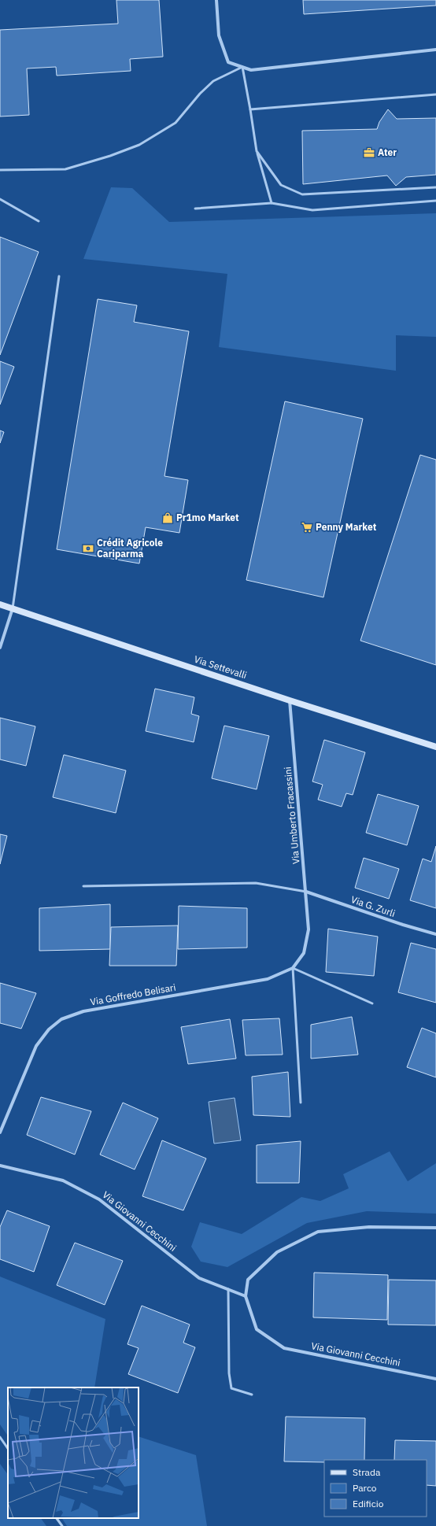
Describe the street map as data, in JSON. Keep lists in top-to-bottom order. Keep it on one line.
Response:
{"streets":{"main road":["Via Settevalli"],"street":["Via Umberto Fracassini","Via G. Zurli","Via Goffredo Belisari","Via Giovanni Cecchini"]},"crossings":[["Via Settevalli","Via Umberto Fracassini"],["Via Umberto Fracassini","Via G. Zurli"],["Via Umberto Fracassini","Via Goffredo Belisari"]],"places":{"office":["Ater"],"shop":["Pr1mo Market"],"supermarket":["Penny Market"],"bank":["Crédit Agricole Cariparma"]},"legend":["Strada","Parco","Edificio"]}
